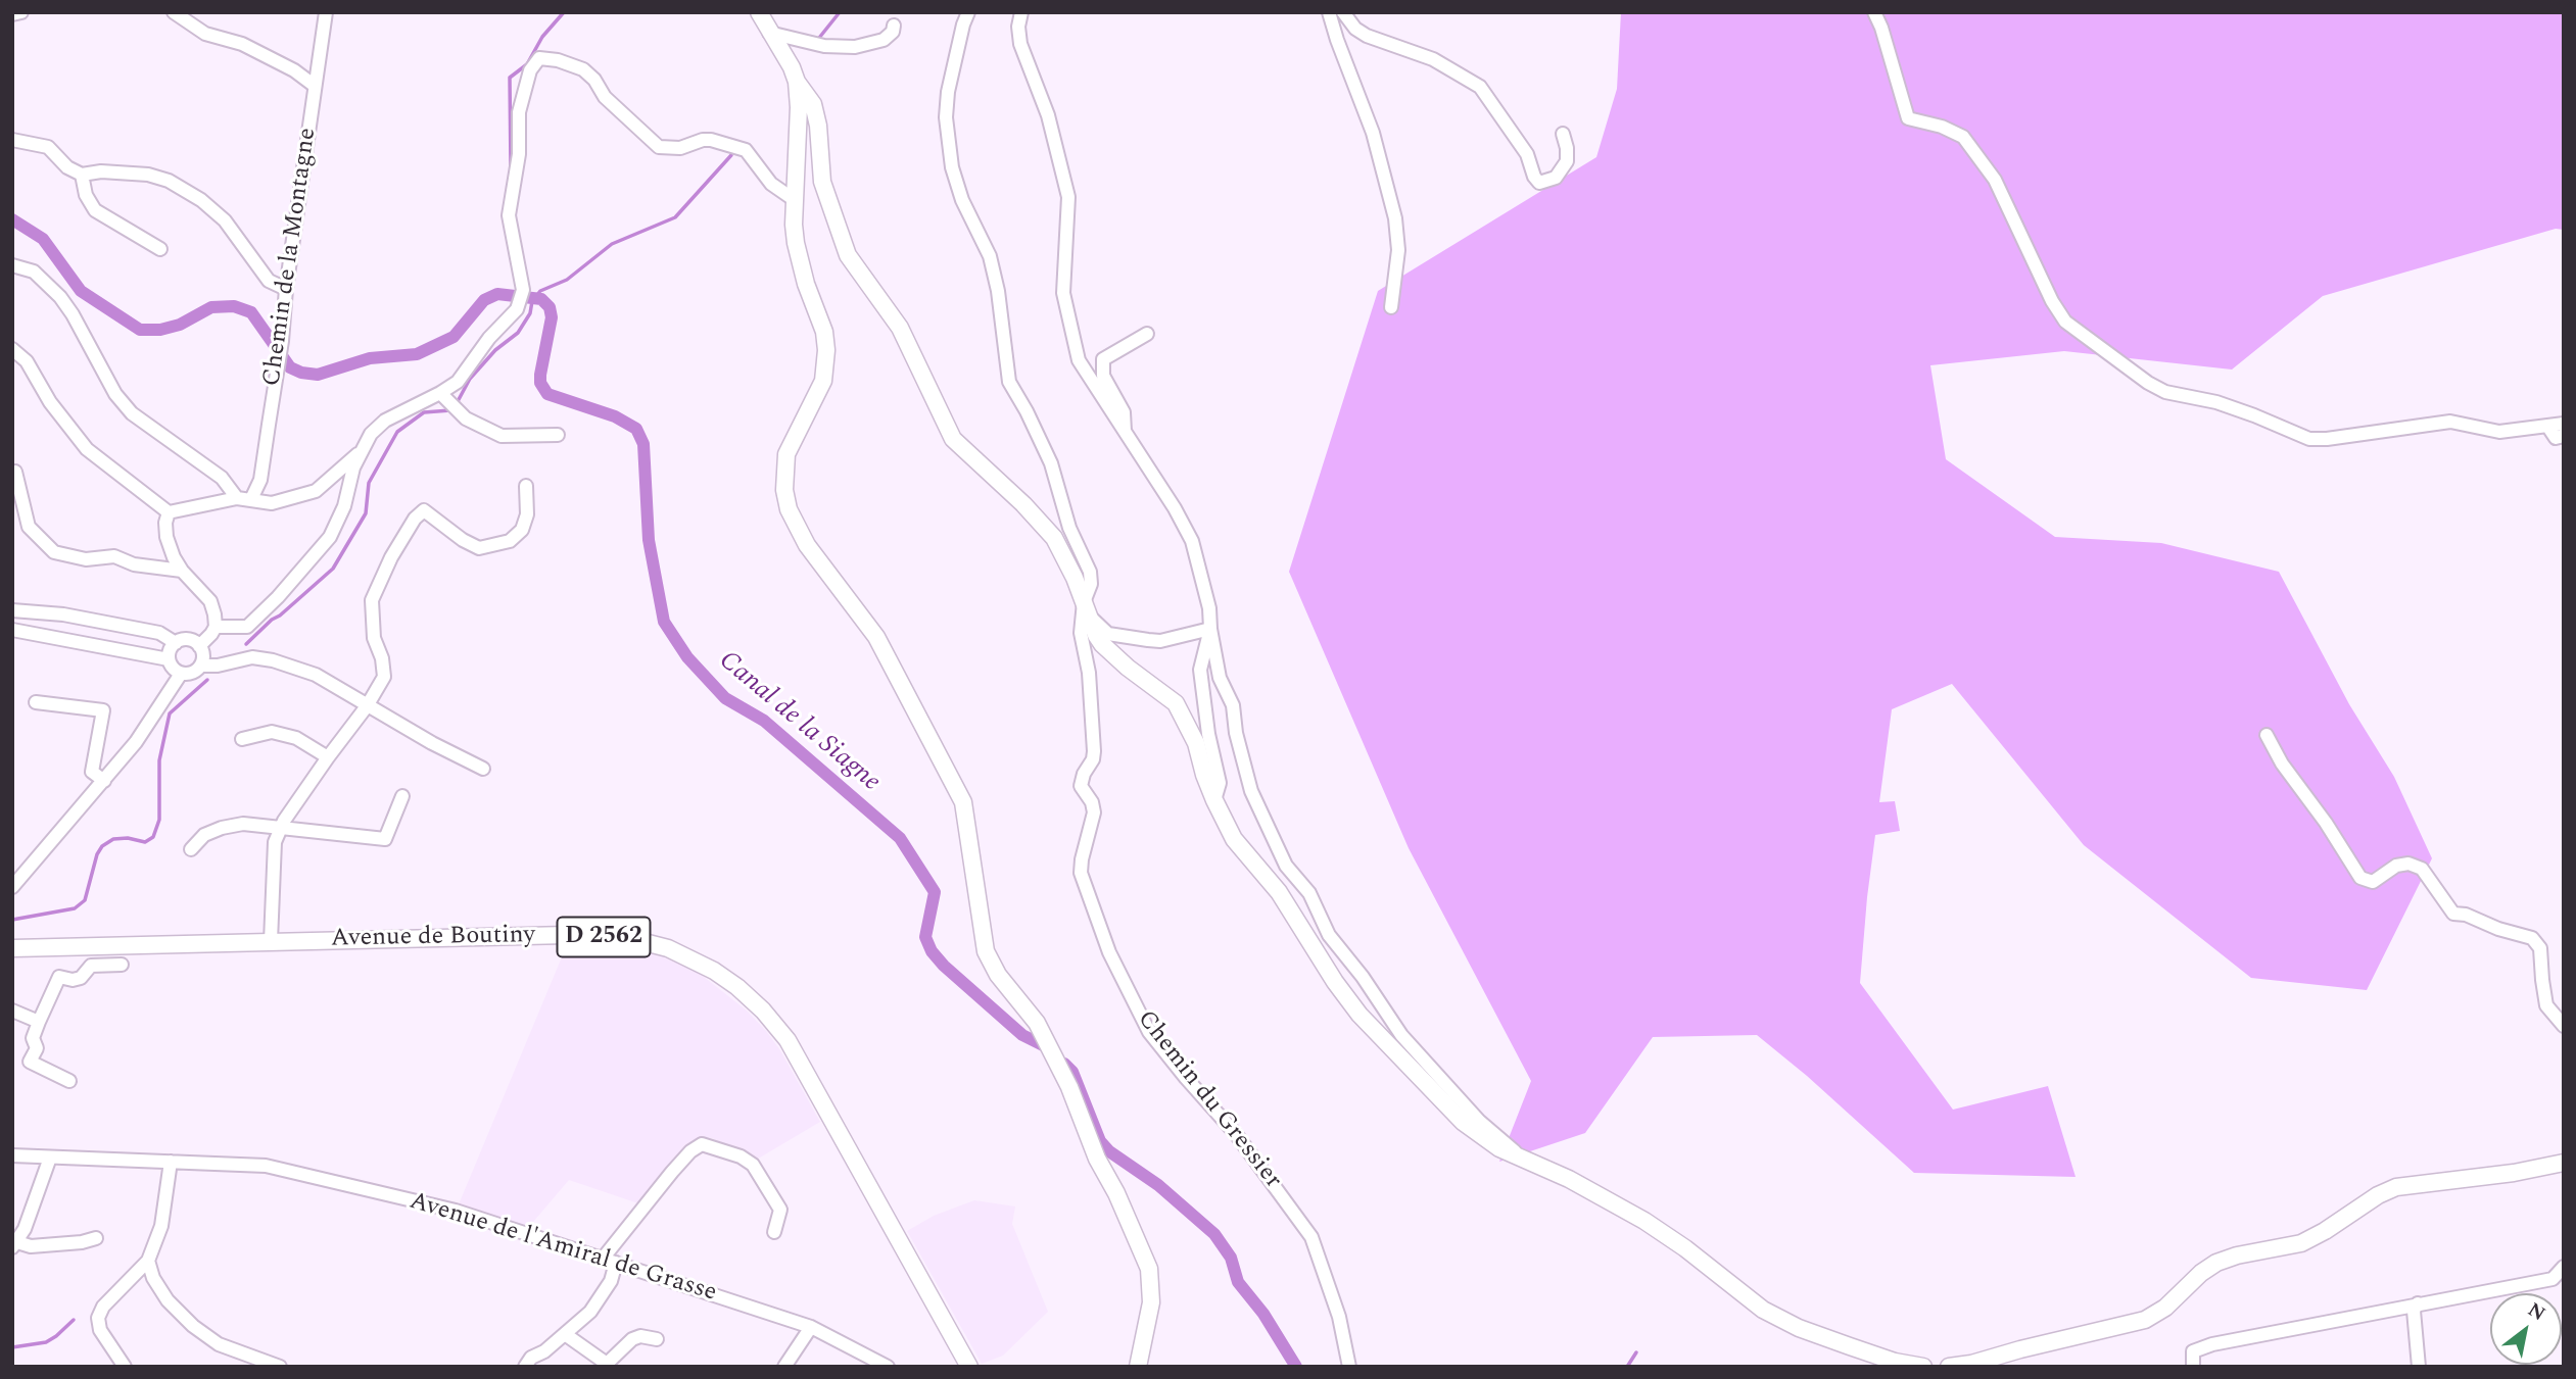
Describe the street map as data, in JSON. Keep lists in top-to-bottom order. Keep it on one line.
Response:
{"streets":{"main road":["D 2562","Avenue de Boutiny"],"street":["Chemin de la Montagne","Chemin du Gressier","Avenue de l'Amiral de Grasse"]},"water":["Canal de la Siagne"],"north":"top right"}
